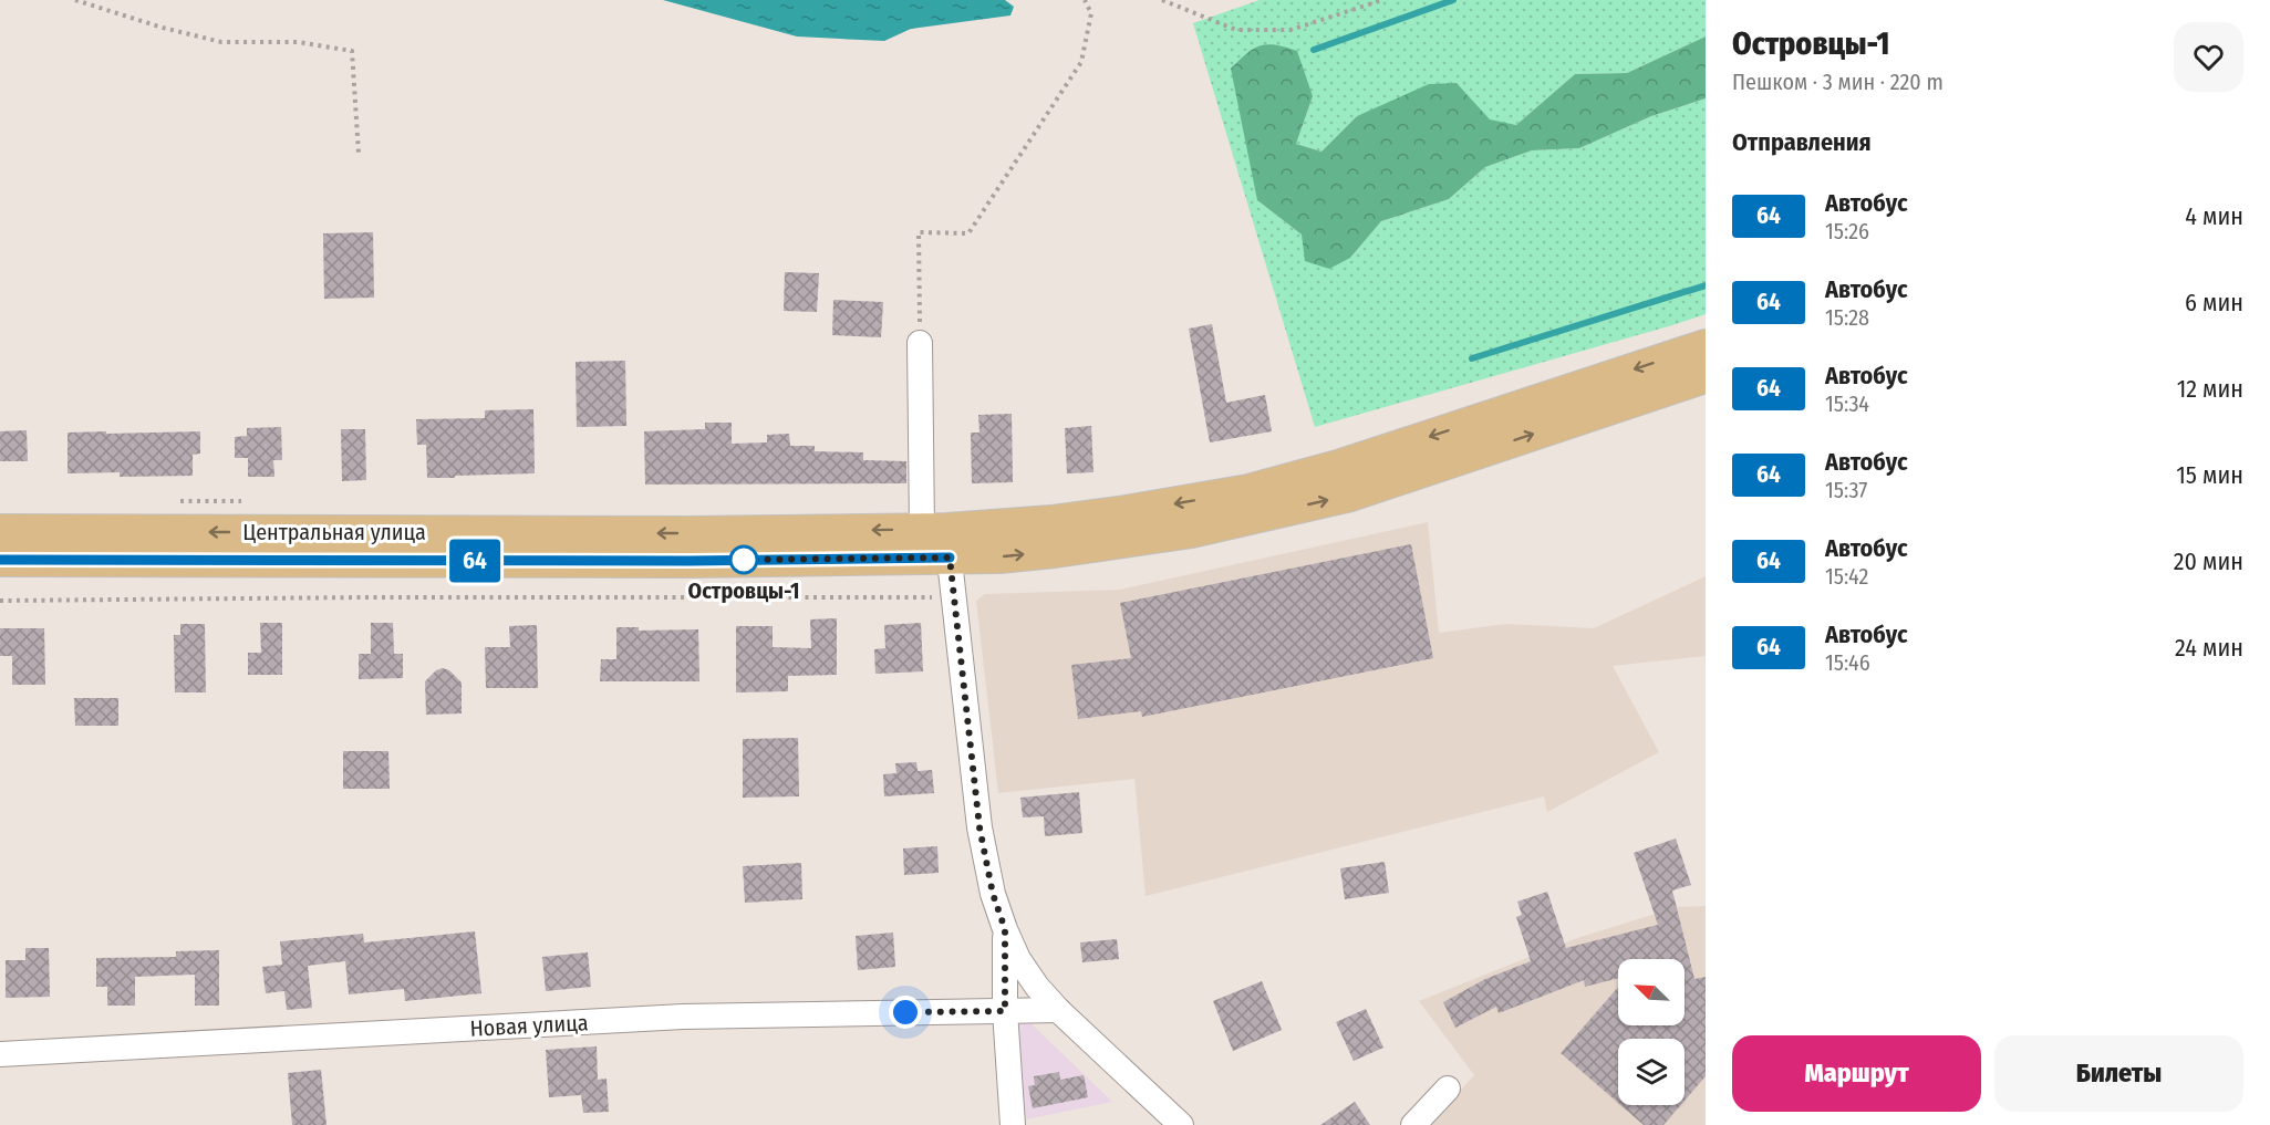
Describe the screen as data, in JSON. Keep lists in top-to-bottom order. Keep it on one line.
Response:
{"streets":{"main road":["Центральная улица"],"street":["Новая улица"]},"places":["Островцы-1"],"lines":["bus line 64"],"north":"top left","page":{"on_map":"64","heading":[["Островцы-1","Пешком · 3 мин · 220 m"],"Отправления"],"list":[{"mark":"64","name":"Автобус","note":"15:26","value":"4 мин"},{"mark":"64","name":"Автобус","note":"15:28","value":"6 мин"},{"mark":"64","name":"Автобус","note":"15:34","value":"12 мин"},{"mark":"64","name":"Автобус","note":"15:37","value":"15 мин"},{"mark":"64","name":"Автобус","note":"15:42","value":"20 мин"},{"mark":"64","name":"Автобус","note":"15:46","value":"24 мин"}],"buttons":["Маршрут","Билеты"]}}
